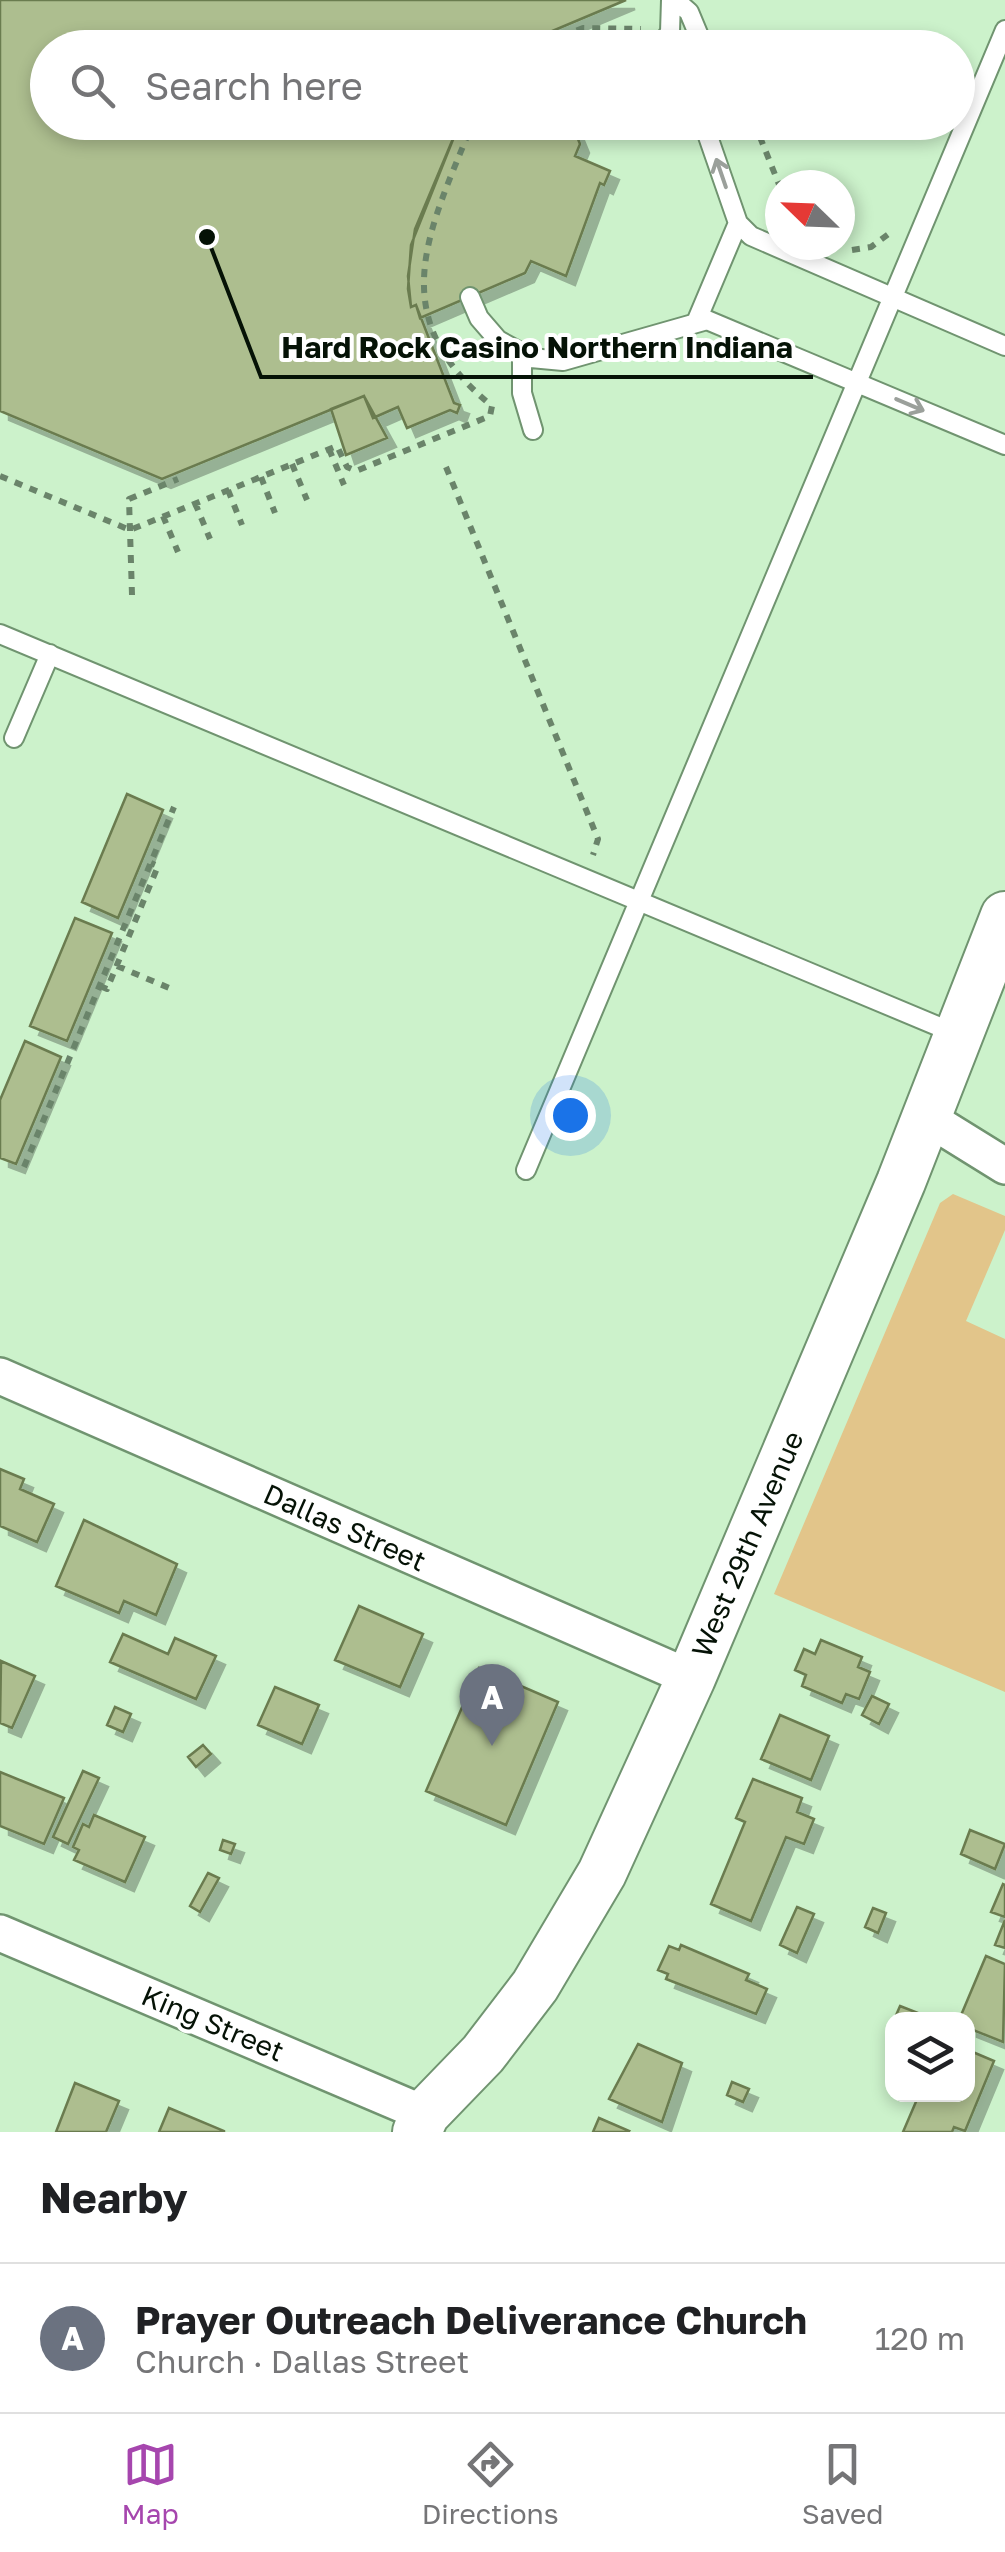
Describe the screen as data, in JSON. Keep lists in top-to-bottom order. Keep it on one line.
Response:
{"streets":{"street":["Dallas Street","West 29th Avenue","King Street"]},"crossings":[["Dallas Street","West 29th Avenue"],["West 29th Avenue","King Street"]],"places":["Hard Rock Casino Northern Indiana"],"north":"top left","page":{"search":"Search here","pins":"A","heading":"Nearby","list":[{"mark":"A","name":"Prayer Outreach Deliverance Church","note":"Church · Dallas Street","value":"120 m"}],"nav":["Map","Directions","Saved"]}}
